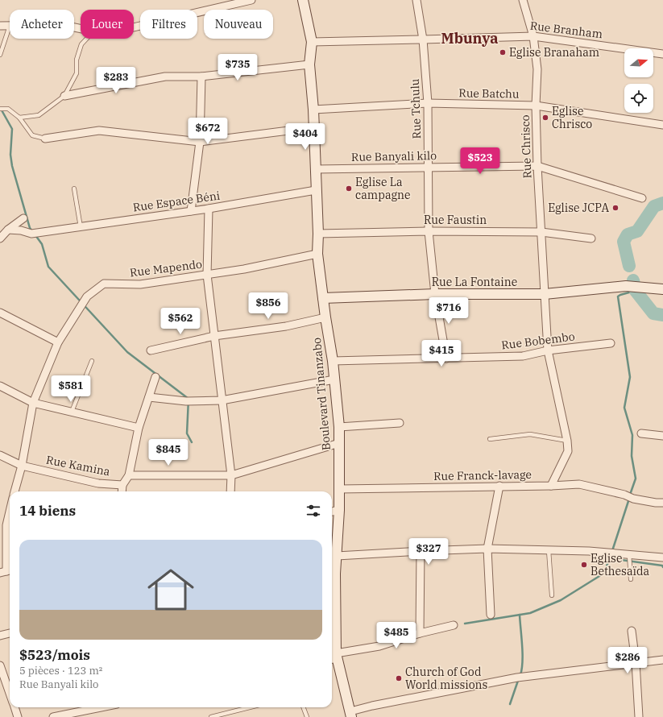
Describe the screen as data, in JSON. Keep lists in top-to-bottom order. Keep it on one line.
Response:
{"streets":{"street":["Rue Branham","Rue Batchu","Rue Tchulu","Rue Chrisco","Rue Banyali kilo","Rue Espace Béni","Rue Faustin","Rue Mapendo","Rue La Fontaine","Rue Bobembo","Boulevard Tinanzabo","Rue Kamina","Rue Franck-lavage"]},"crossings":[["Rue Branham","Rue Tchulu"],["Rue Branham","Rue Chrisco"],["Rue Branham","Boulevard Tinanzabo"],["Rue Batchu","Rue Tchulu"],["Rue Batchu","Rue Chrisco"],["Rue Batchu","Boulevard Tinanzabo"],["Rue Tchulu","Rue Banyali kilo"],["Rue Tchulu","Rue Faustin"],["Rue Tchulu","Rue La Fontaine"],["Rue Tchulu","Rue Bobembo"],["Rue Chrisco","Rue Banyali kilo"],["Rue Chrisco","Rue Faustin"],["Rue Chrisco","Rue La Fontaine"],["Rue Chrisco","Rue Bobembo"],["Rue Chrisco","Rue Franck-lavage"],["Rue Banyali kilo","Boulevard Tinanzabo"],["Rue Espace Béni","Boulevard Tinanzabo"],["Rue Faustin","Boulevard Tinanzabo"],["Rue Mapendo","Boulevard Tinanzabo"],["Rue Mapendo","Rue Kamina"],["Rue La Fontaine","Boulevard Tinanzabo"],["Rue Bobembo","Boulevard Tinanzabo"],["Boulevard Tinanzabo","Rue Franck-lavage"]],"districts":["Mbunya"],"places":["Eglise Branaham","Eglise Chrisco","Eglise La campagne","Eglise JCPA","Eglise Bethesaïda","Church of God World missions"],"north":"right","page":{"chip":["Acheter","Louer","Filtres","Nouveau"],"price":["$735","$283","$672","$404","$523","$856","$716","$562","$415","$581","$845","$327","$485","$286"],"heading":"14 biens","list":[{"name":"$523/mois","note":"5 pièces · 123 m² · Rue Banyali kilo"}]}}
